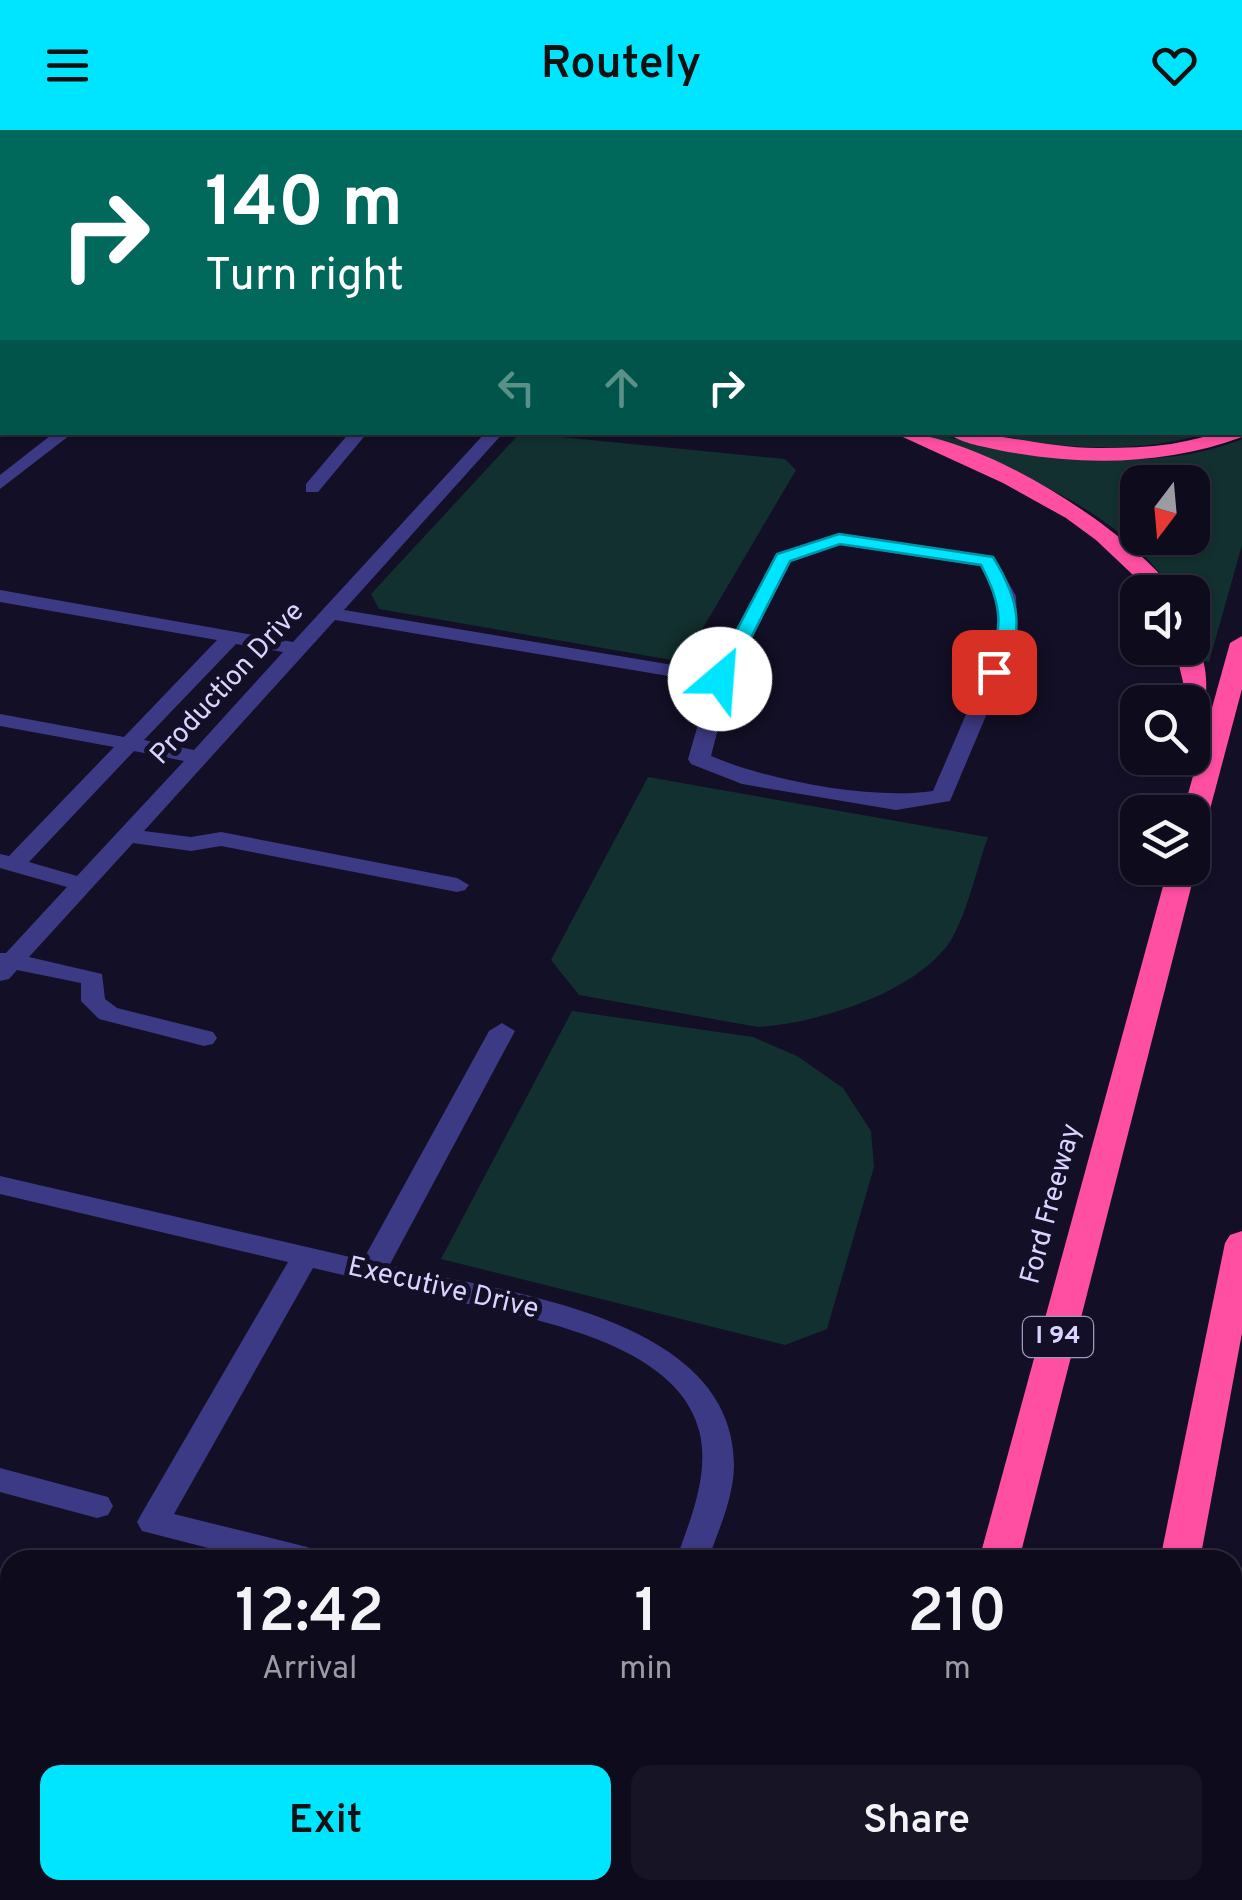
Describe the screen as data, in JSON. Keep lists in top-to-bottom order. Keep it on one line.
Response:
{"streets":{"highway":["Ford Freeway","I 94"],"street":["Production Drive","Executive Drive"]},"north":"bottom","page":{"header":"Routely","turn":["140 m","Turn right"],"eta":["12:42","Arrival","1","min","210","m"],"buttons":["Exit","Share"]}}
